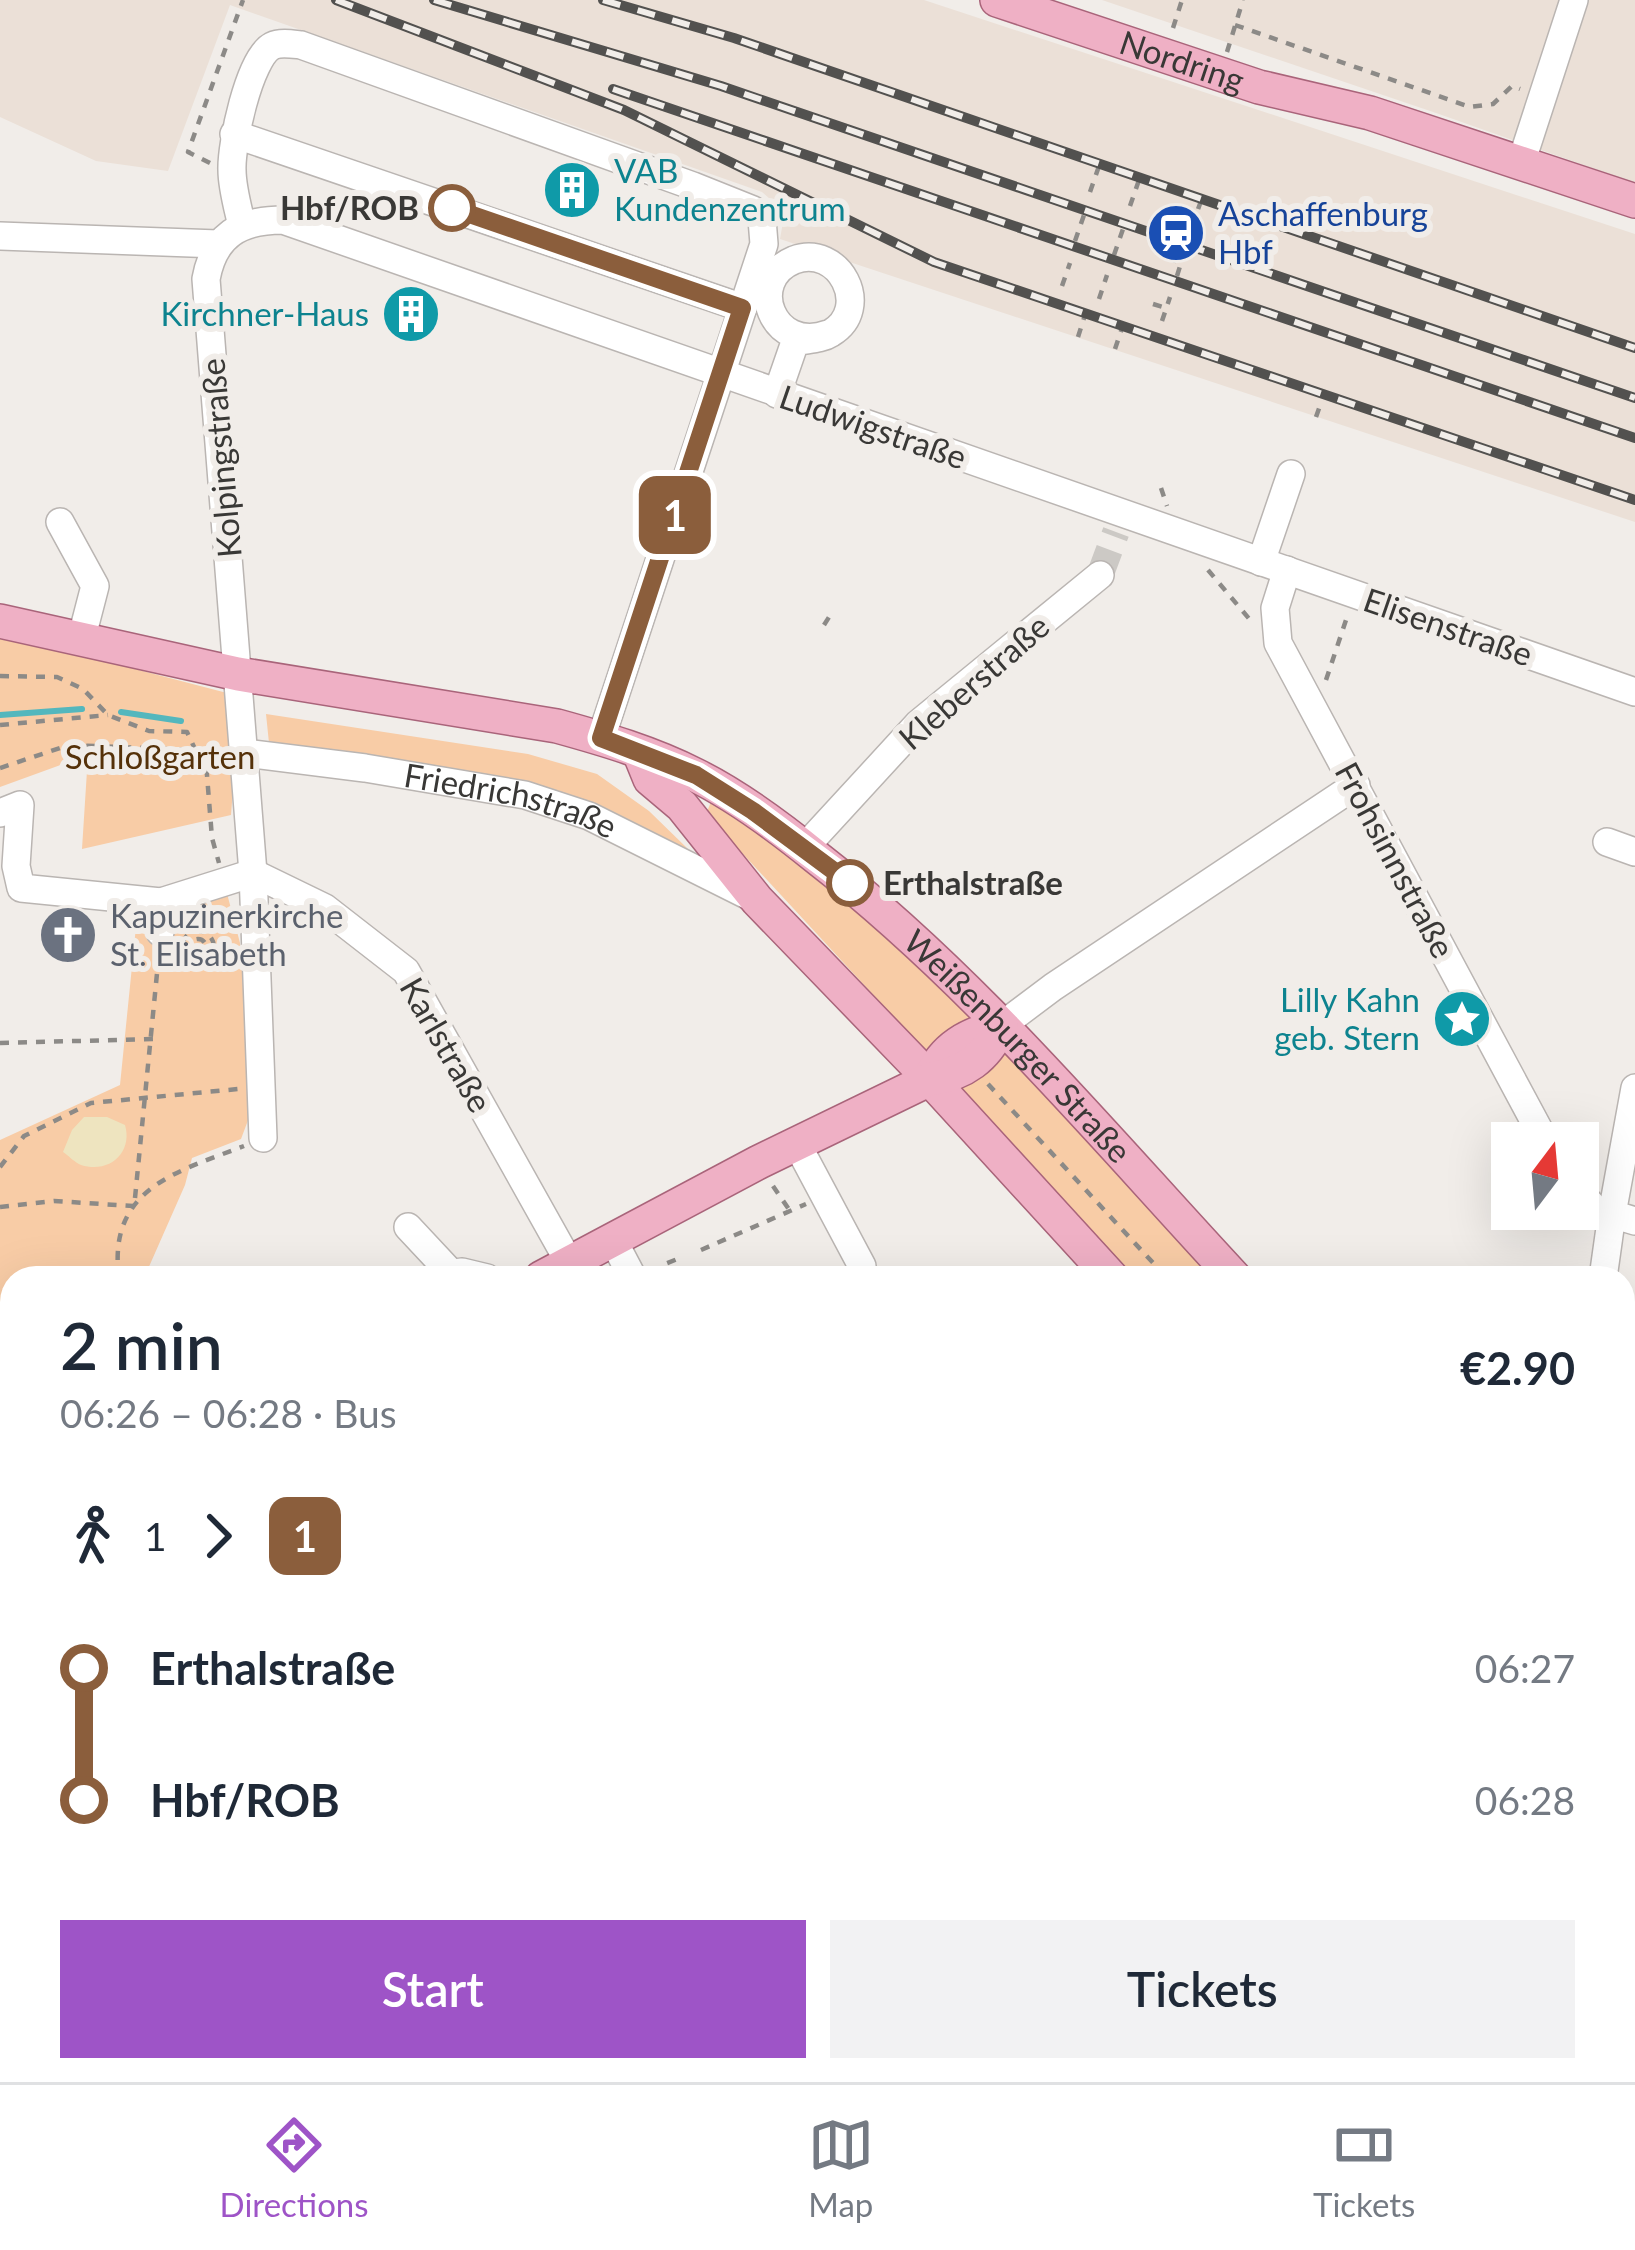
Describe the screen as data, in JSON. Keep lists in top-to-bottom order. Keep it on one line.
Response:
{"streets":{"main road":["Nordring","Friedrichstraße","Weißenburger Straße"],"street":["Ludwigstraße","Kolpingstraße","Elisenstraße","Kleberstraße","Frohsinnstraße","Karlstraße"]},"crossings":[["Ludwigstraße","Elisenstraße"],["Kolpingstraße","Weißenburger Straße"],["Kleberstraße","Weißenburger Straße"],["Friedrichstraße","Weißenburger Straße"]],"parks":["Schloßgarten"],"places":{"building":["VAB Kundenzentrum","Kirchner-Haus"],"other":["Hbf/ROB","Erthalstraße"],"station":["Aschaffenburg Hbf"],"church":["Kapuzinerkirche St. Elisabeth"],"place":["Lilly Kahn geb. Stern"]},"lines":["bus line 1"],"north":"top","page":{"on_map":"1","heading":["2 min","06:26 – 06:28 · Bus","€2.90"],"legs":["1","1"],"list":[{"name":"Erthalstraße","value":"06:27"},{"name":"Hbf/ROB","value":"06:28"}],"buttons":["Start","Tickets"],"tabs":["Directions","Map","Tickets"]}}
